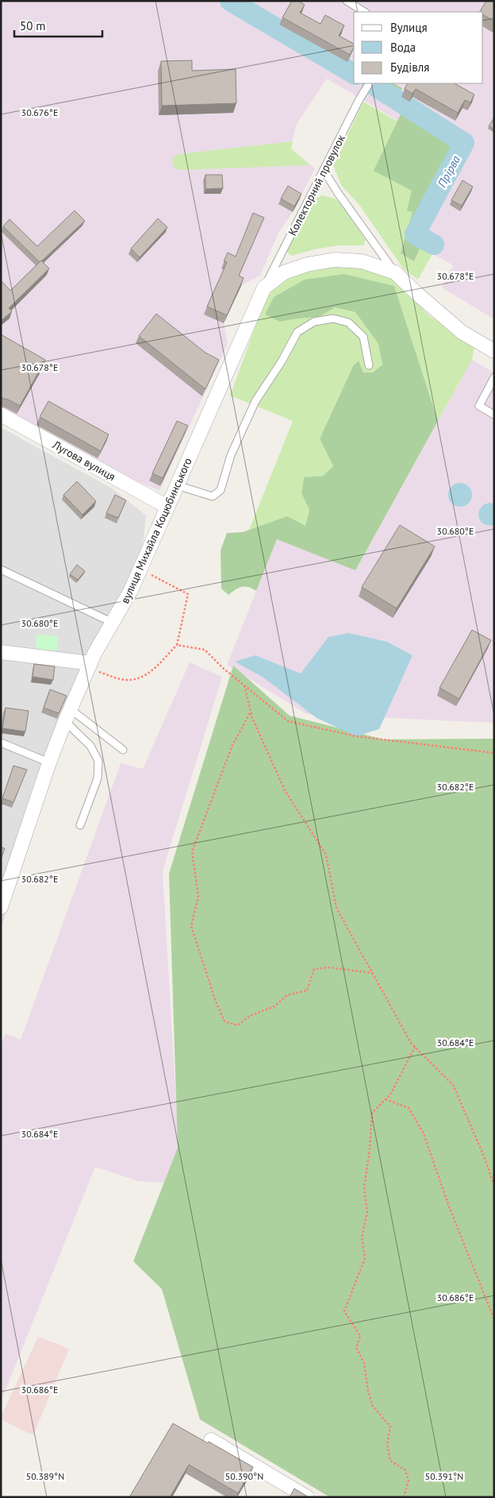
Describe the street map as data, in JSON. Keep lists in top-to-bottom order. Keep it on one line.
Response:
{"streets":{"street":["Лугова вулиця","вулиця Михайла Коцюбинського"],"lane":["Колекторний провулок"]},"crossings":[["Колекторний провулок","вулиця Михайла Коцюбинського"],["Лугова вулиця","вулиця Михайла Коцюбинського"]],"water":["Прірва"],"legend":["Вулиця","Вода","Будівля"],"scale_bar":"50 m","coordinates":["30.676°E","30.678°E","30.680°E","30.682°E","30.684°E","30.686°E","50.389°N","50.390°N","50.391°N"]}
